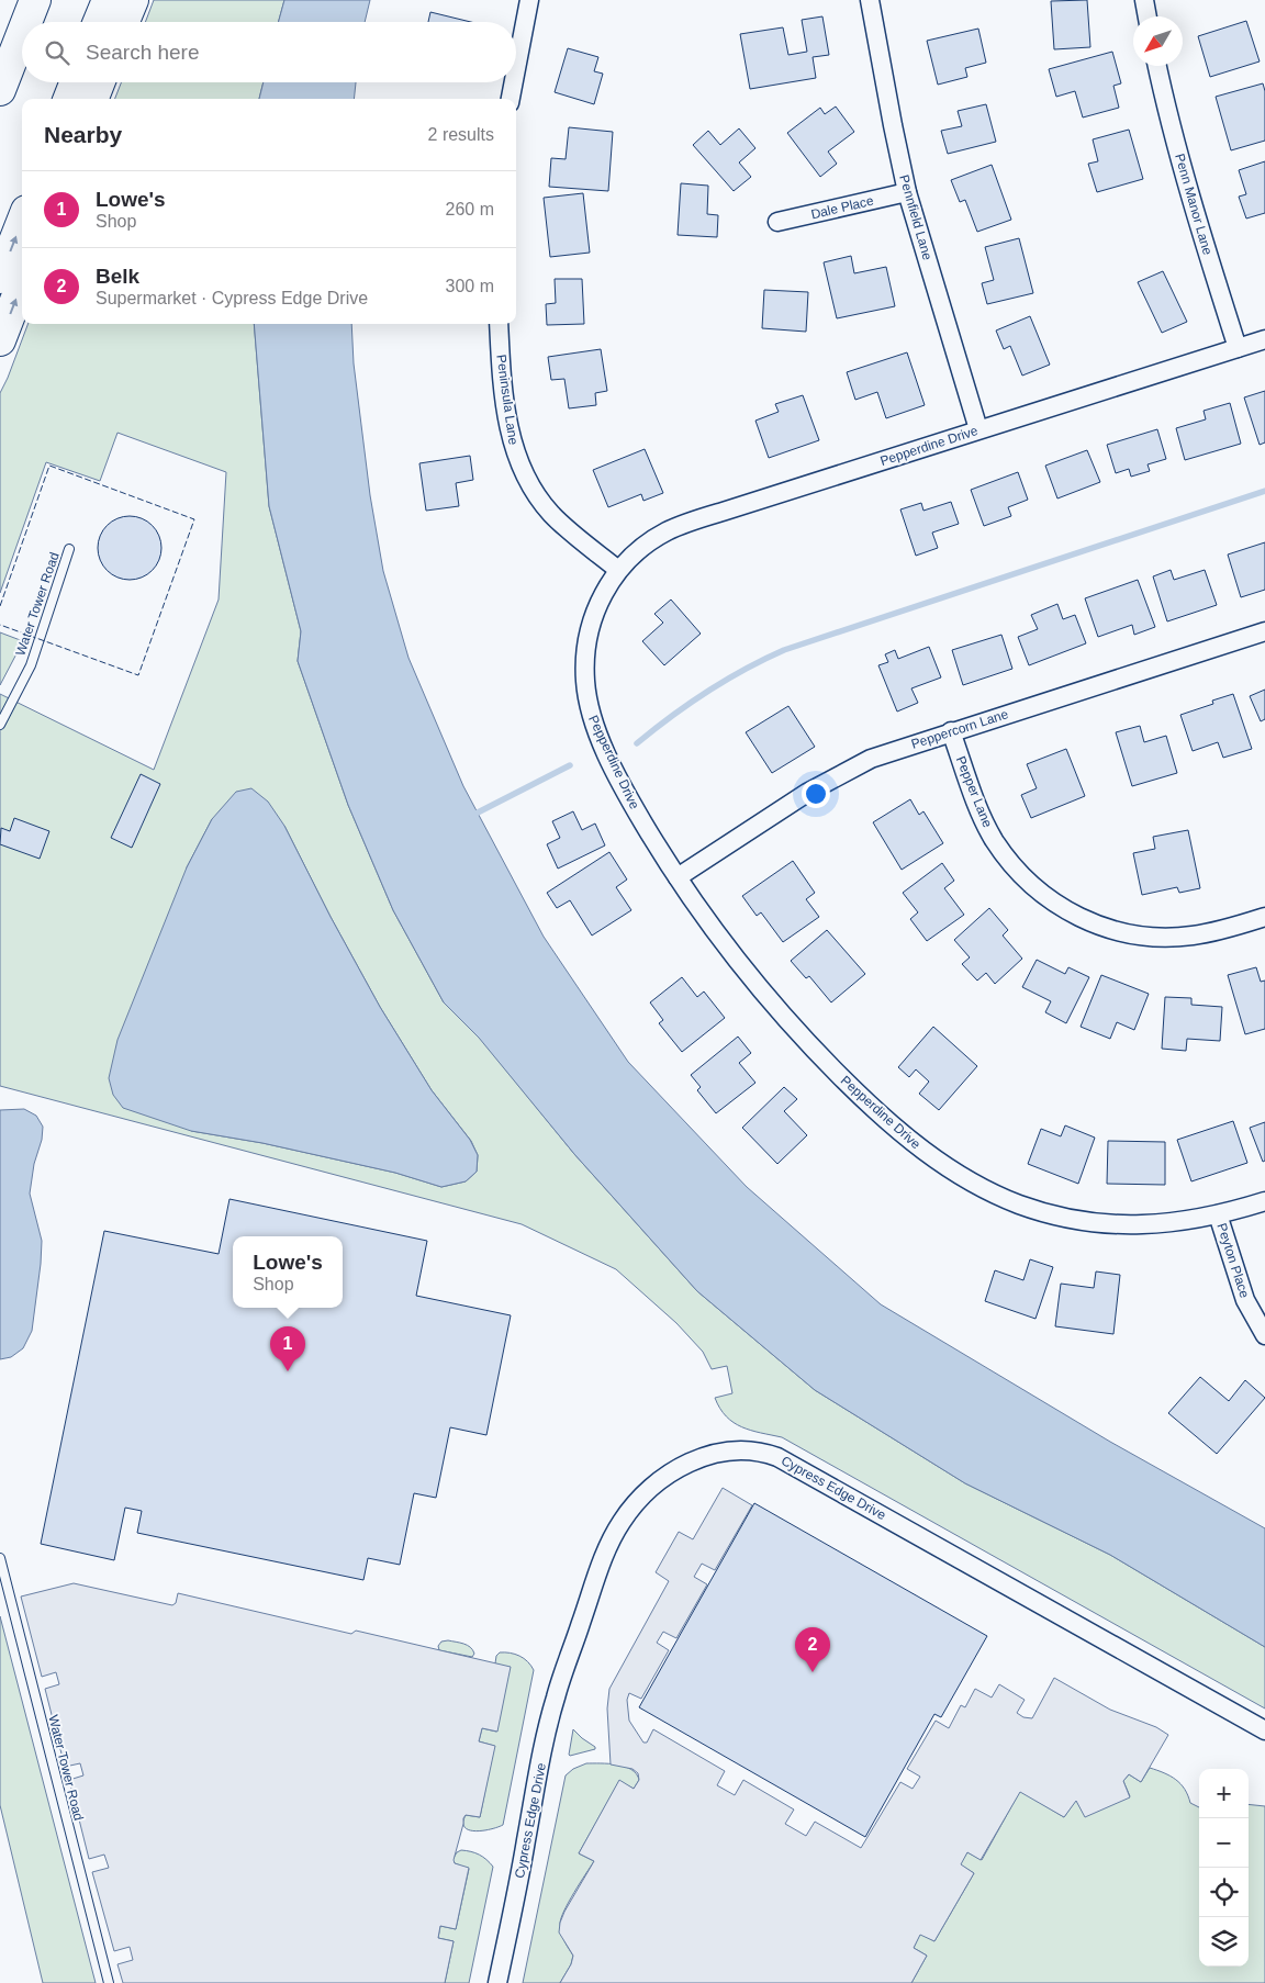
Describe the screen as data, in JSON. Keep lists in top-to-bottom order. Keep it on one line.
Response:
{"streets":{"street":["Penn Manor Lane","Dale Place","Pennfield Lane","Peninsula Lane","Pepperdine Drive","Peppercorn Lane","Pepper Lane","Peyton Place","Cypress Edge Drive"],"lane":["Water Tower Road"]},"crossings":[["Penn Manor Lane","Pepperdine Drive"],["Dale Place","Pennfield Lane"],["Pennfield Lane","Pepperdine Drive"],["Peninsula Lane","Pepperdine Drive"],["Pepperdine Drive","Peppercorn Lane"],["Pepperdine Drive","Peyton Place"],["Peppercorn Lane","Pepper Lane"]],"north":"bottom left","page":{"search":"Search here","heading":["Nearby","2 results"],"list":[{"mark":"1","name":"Lowe's","note":"Shop","value":"260 m"},{"mark":"2","name":"Belk","note":"Supermarket · Cypress Edge Drive","value":"300 m"}],"popup":["Lowe's","Shop"],"pins":["1","2"],"map_buttons":["+","−"]}}
